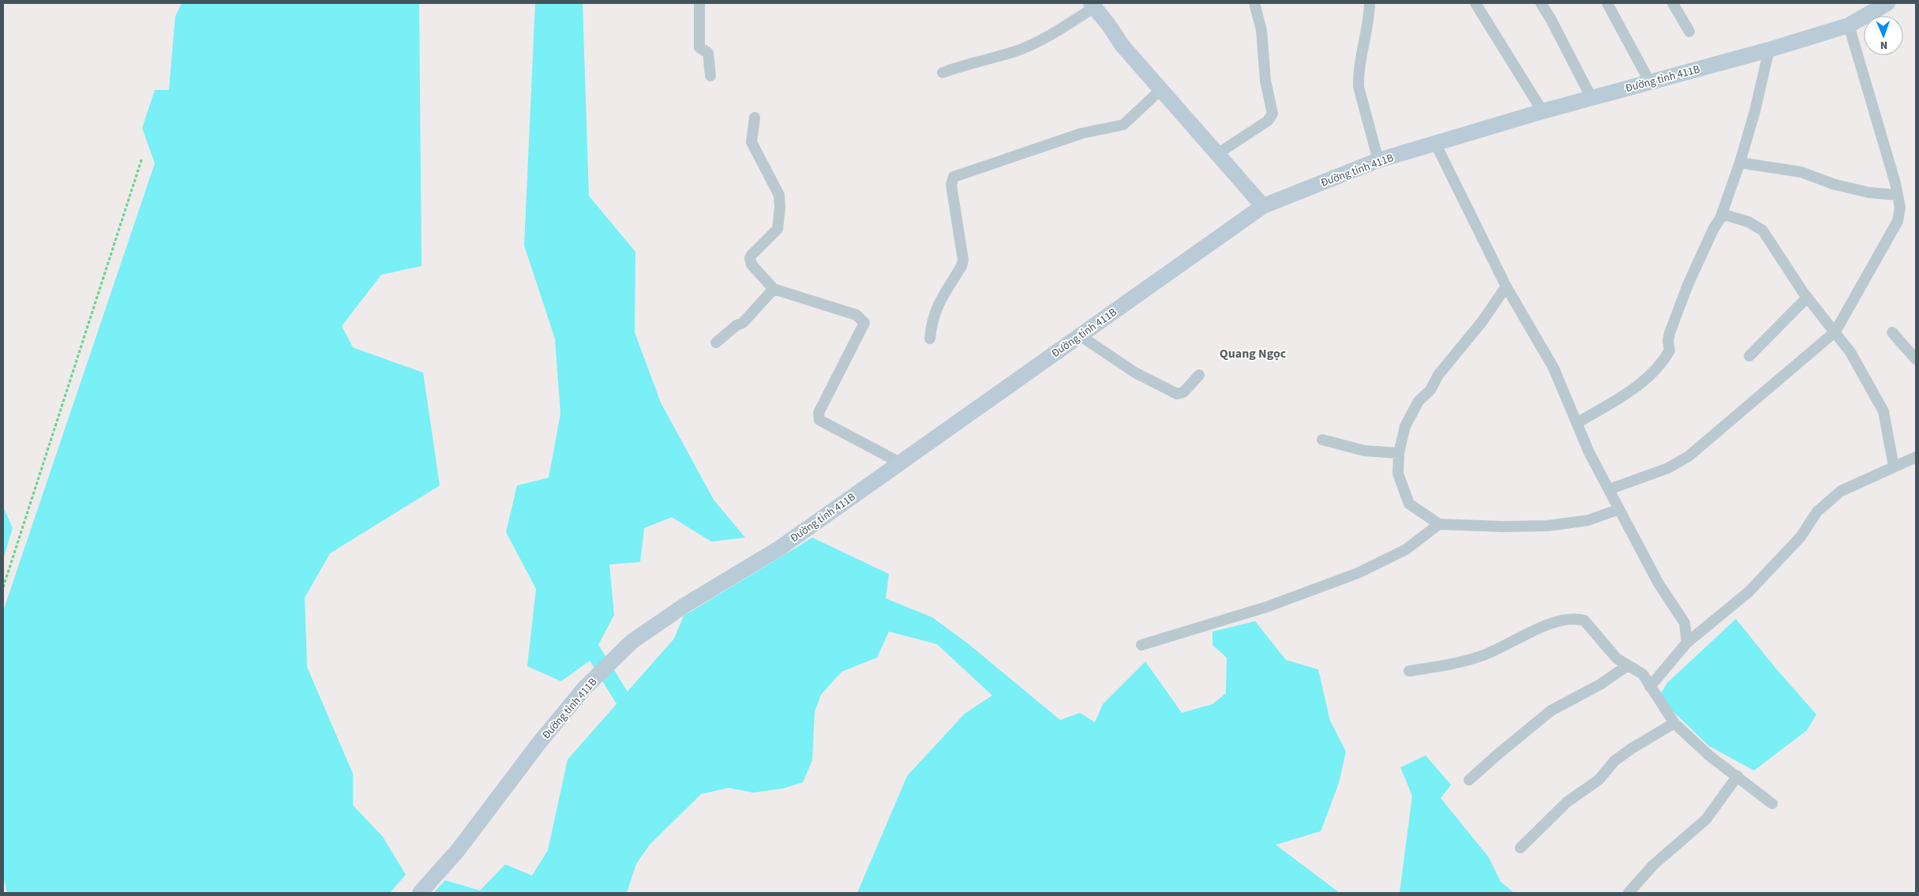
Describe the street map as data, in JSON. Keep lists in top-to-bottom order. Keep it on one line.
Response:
{"streets":{"main road":["Đường tỉnh 411B"]},"districts":["Quang Ngọc"],"north":"bottom"}
